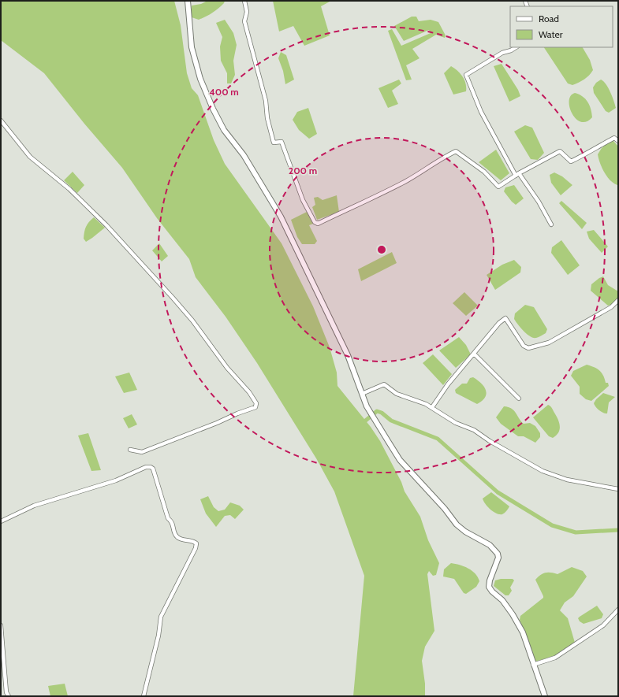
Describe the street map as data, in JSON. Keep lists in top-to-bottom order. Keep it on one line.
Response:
{"legend":["Road","Water"],"rings":["400 m","200 m"]}
